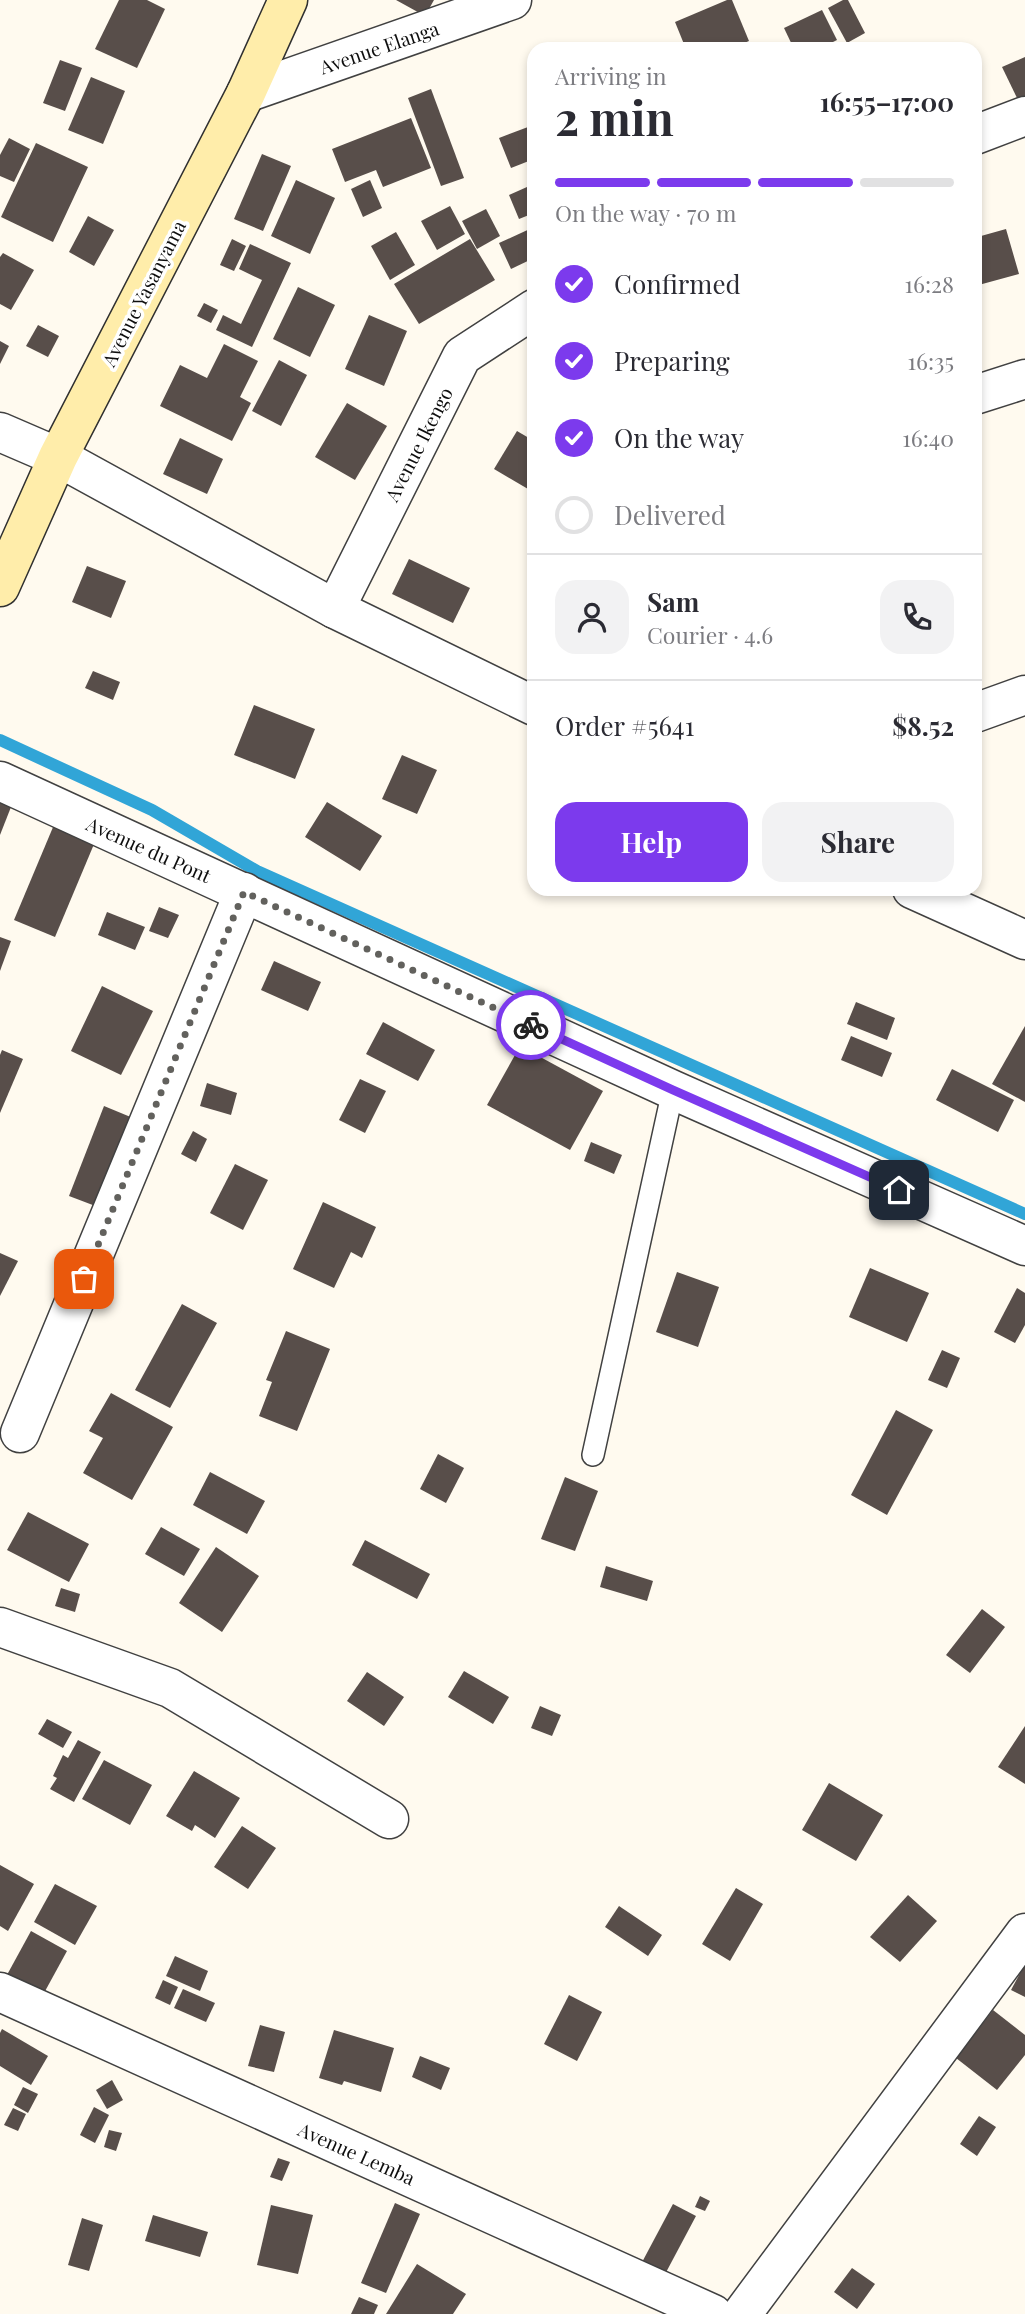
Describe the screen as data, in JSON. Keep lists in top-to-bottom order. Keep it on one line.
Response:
{"streets":{"street":["Avenue Elanga","Avenue Yasanyama","Avenue Ikengo","Avenue du Pont","Avenue Lemba"]},"crossings":[["Avenue Elanga","Avenue Yasanyama"]],"page":{"heading":["2 min","Arriving in","16:55–17:00"],"panel":["Sam","Courier · 4.6","Order #5641","$8.52"],"bar":"On the way · 70 m","list":[["Confirmed","16:28"],["Preparing","16:35"],["On the way","16:40"],"Delivered"],"buttons":["Help","Share"]}}
